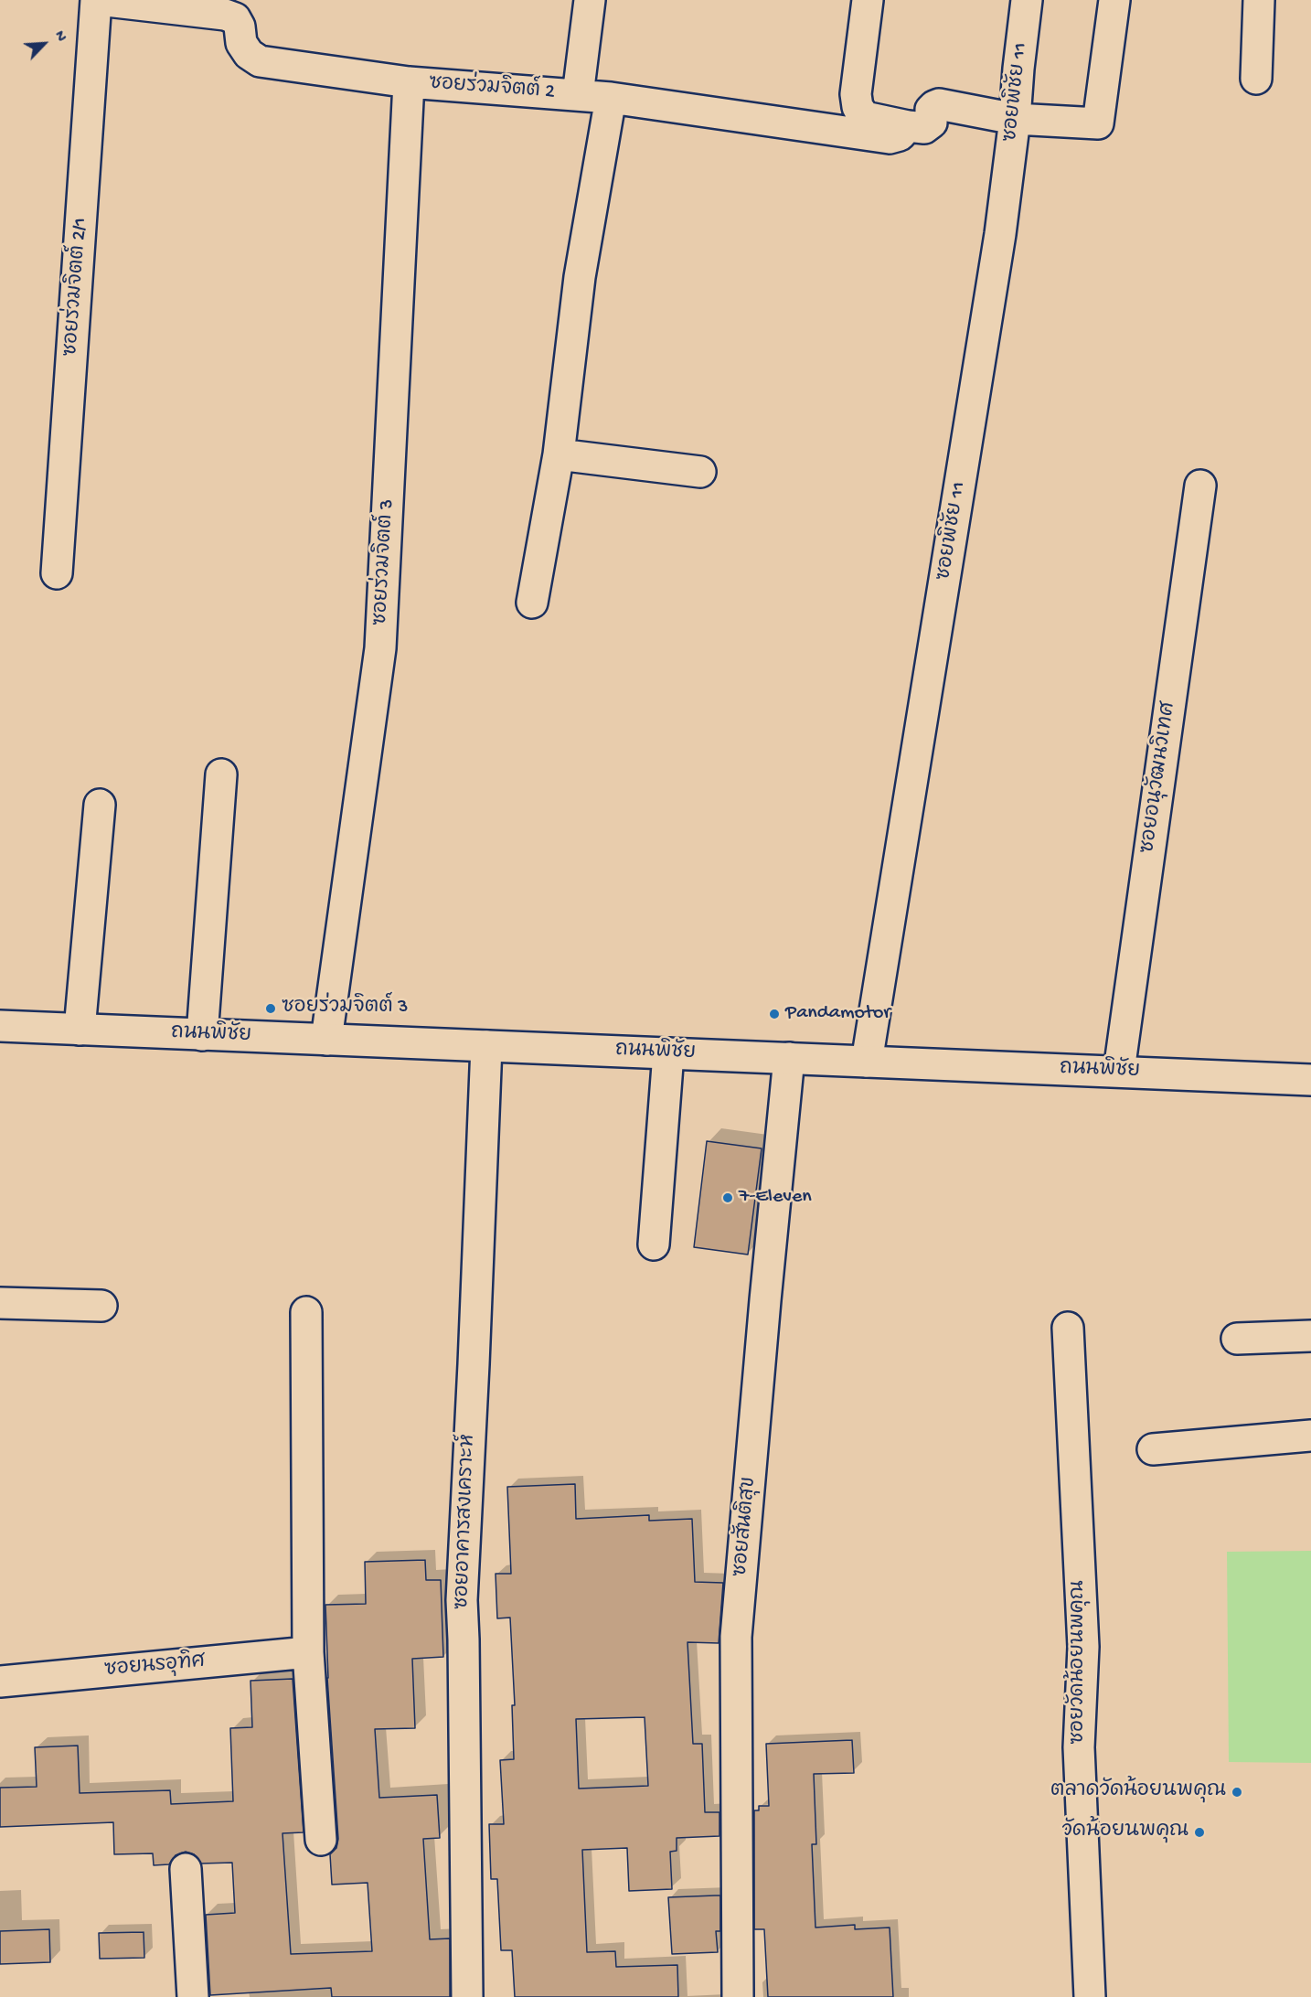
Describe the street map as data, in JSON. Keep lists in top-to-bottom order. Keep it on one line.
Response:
{"streets":{"street":["ซอยร่วมจิตต์ 2","ซอยพิชัย 11","ซอยร่วมจิตต์ 2/1","ซอยร่วมจิตต์ 3","ซอยอนุวัฒนวิเทศ","ถนนพิชัย","ซอยอาคารสงเคราะห์","ซอยสันติสุข","ซอยวัดน้อยนพคุณ","ซอยนรอุทิศ"]},"crossings":[["ซอยร่วมจิตต์ 2","ซอยพิชัย 11"],["ซอยร่วมจิตต์ 2","ซอยร่วมจิตต์ 2/1"],["ซอยร่วมจิตต์ 2","ซอยร่วมจิตต์ 3"],["ซอยพิชัย 11","ถนนพิชัย"],["ซอยร่วมจิตต์ 3","ถนนพิชัย"],["ซอยอนุวัฒนวิเทศ","ถนนพิชัย"],["ถนนพิชัย","ซอยอาคารสงเคราะห์"],["ถนนพิชัย","ซอยสันติสุข"]],"places":["ซอยร่วมจิตต์ 3","Pandamotor","7-Eleven","ตลาดวัดน้อยนพคุณ","วัดน้อยนพคุณ"],"north":"top right"}
